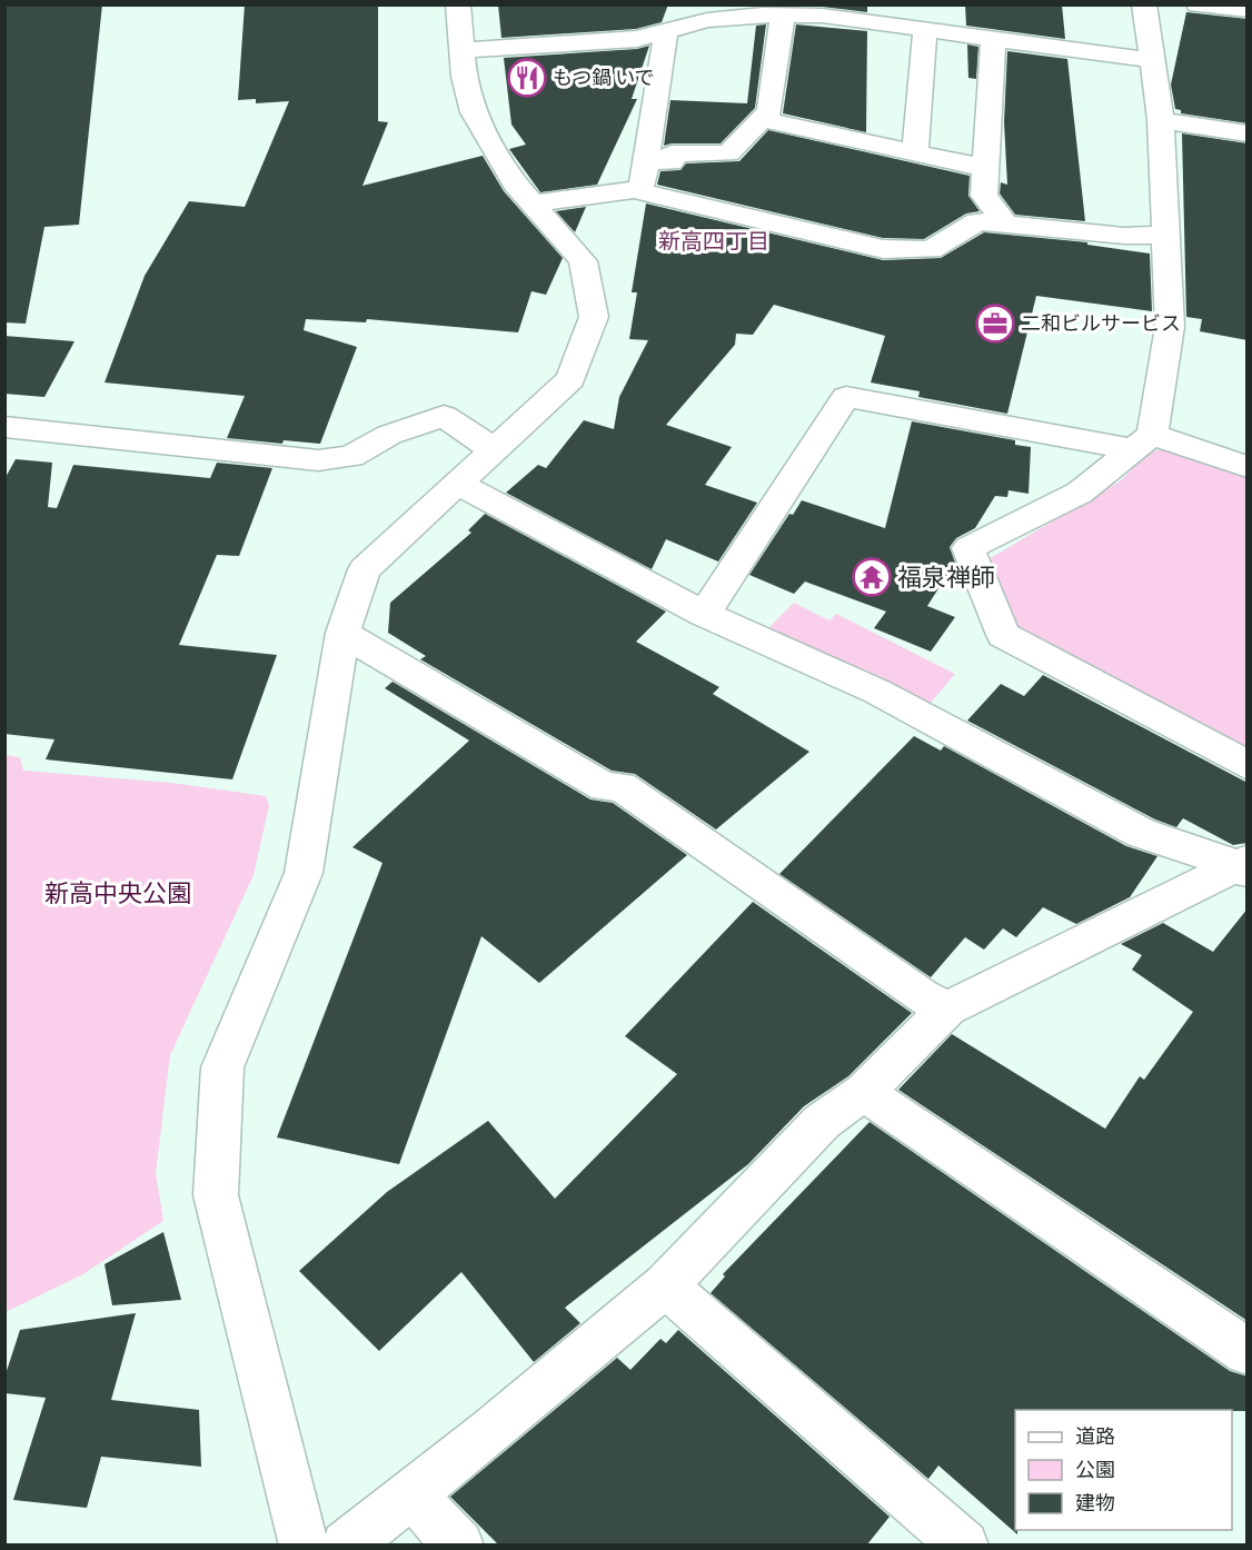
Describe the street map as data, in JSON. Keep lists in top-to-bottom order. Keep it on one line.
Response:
{"districts":["新高四丁目"],"parks":["新高中央公園"],"places":{"restaurant":["もつ鍋 いで"],"office":["二和ビルサービス"],"temple":["福泉禅師"]},"legend":["道路","公園","建物"]}
